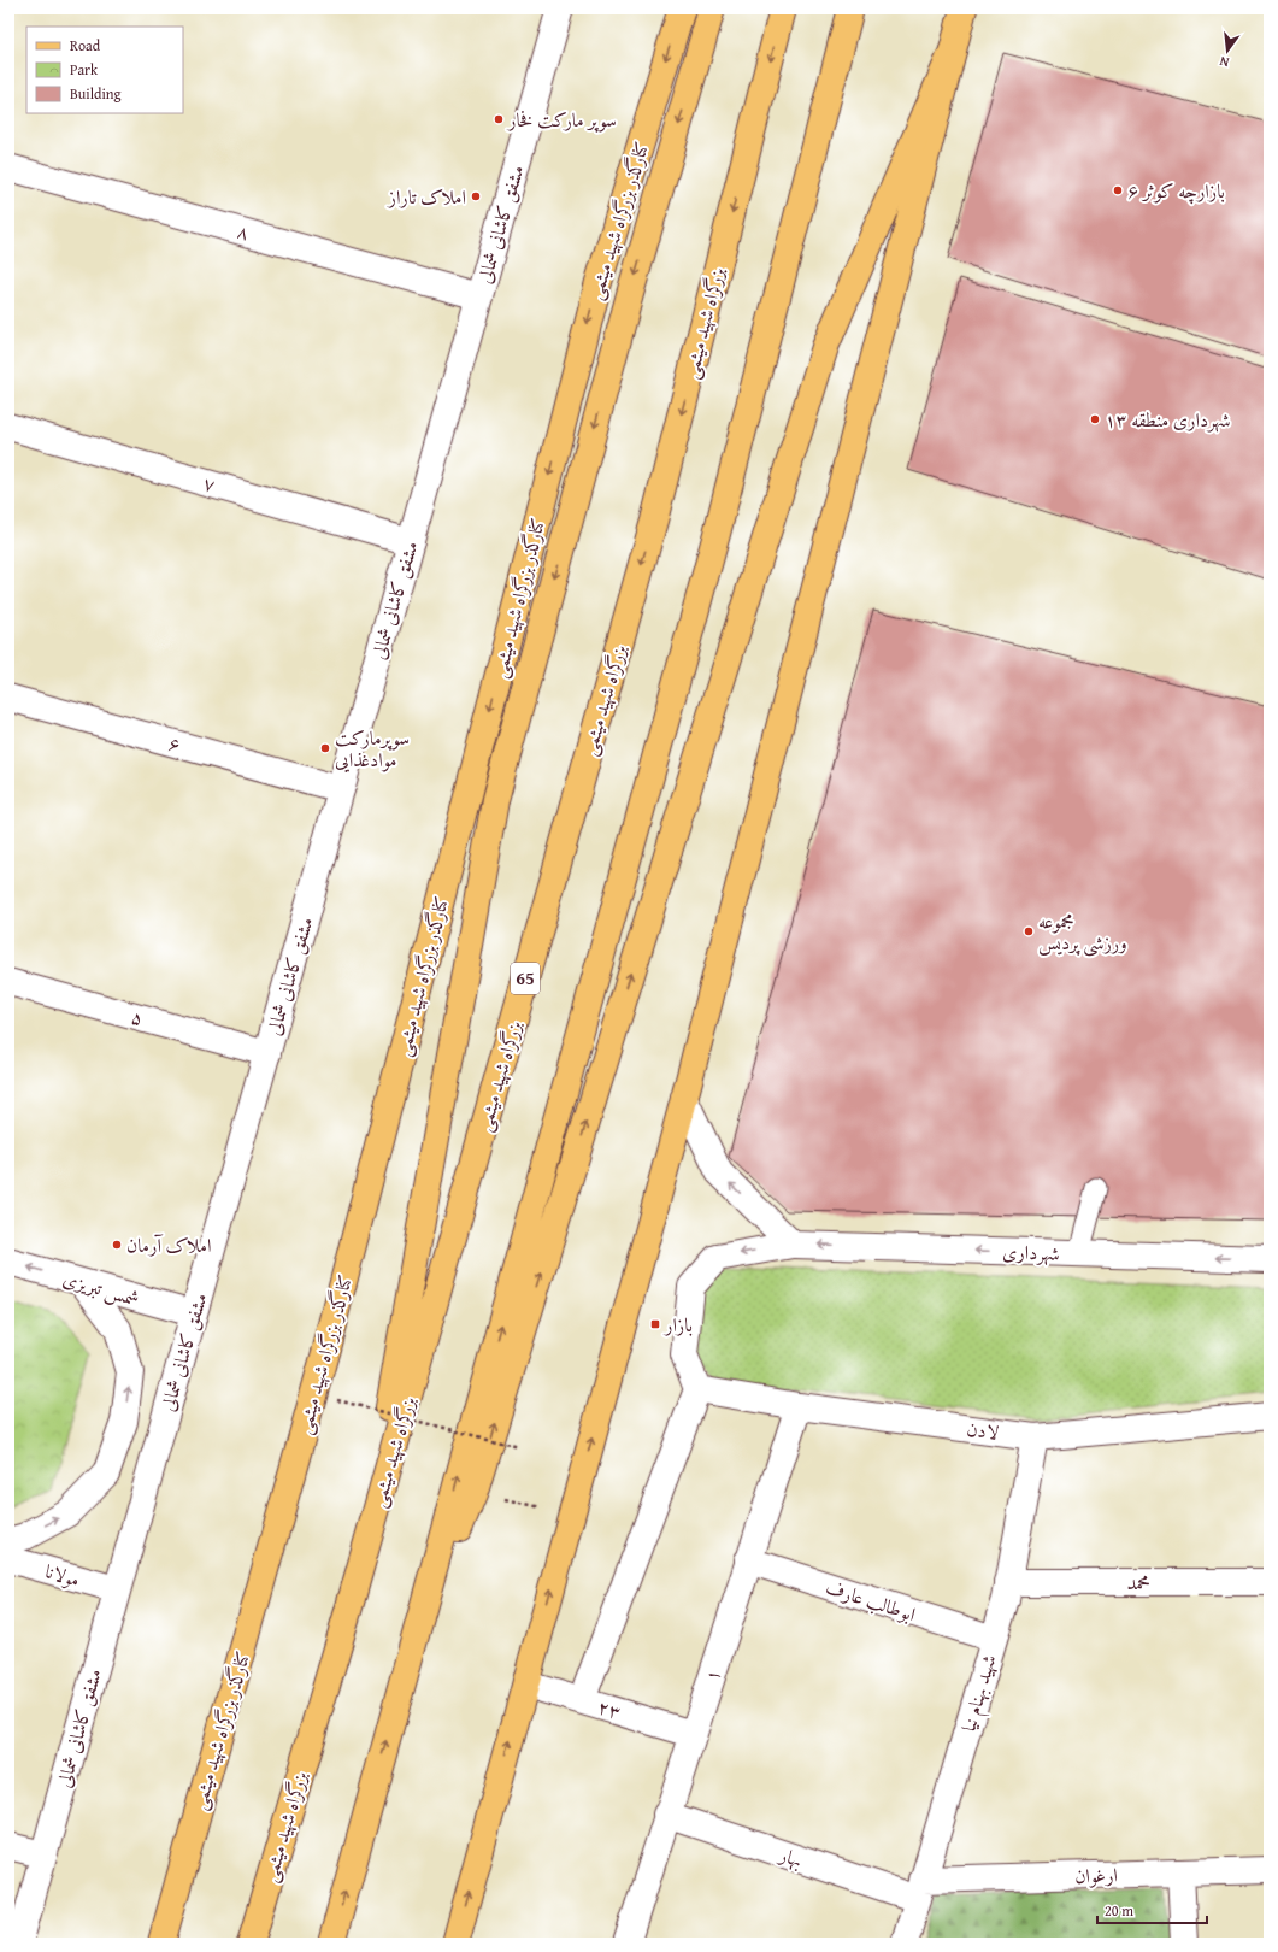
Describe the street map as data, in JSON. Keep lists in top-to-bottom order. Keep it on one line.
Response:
{"streets":{"main road":["کنارگذر بزرگراه شهید میثمی","بزرگراه شهید میثمی","65"],"street":["مشفق کاشانی شمالی","۸","۷","۶","۵","شهرداری","شمس تبریزی","لادن","مولانا","محمد","ابوطالب عارف","۱","شهید بهنام نیا","۲۳","بهار","ارغوان"]},"crossings":[["مشفق کاشانی شمالی","۸"],["مشفق کاشانی شمالی","۷"],["مشفق کاشانی شمالی","۶"],["مشفق کاشانی شمالی","۵"],["مشفق کاشانی شمالی","شمس تبریزی"],["مشفق کاشانی شمالی","مولانا"],["شهرداری","لادن"],["لادن","۱"],["لادن","شهید بهنام نیا"],["محمد","شهید بهنام نیا"],["ابوطالب عارف","۱"],["ابوطالب عارف","شهید بهنام نیا"],["۱","۲۳"],["۱","بهار"],["شهید بهنام نیا","بهار"],["شهید بهنام نیا","ارغوان"],["بهار","ارغوان"]],"one_way":["شهرداری","شمس تبریزی"],"places":{"other":["سوپر مارکت فخار","بازارچه کوثر ۶","املاک تاراز","شهرداری منطقه ۱۳","سوپرمارکت موادغذایی","مجموعه ورزشی پردیس","املاک آرمان"],"transit":["بازار"]},"legend":["Road","Park","Building"],"scale_bar":"20 m","north":"bottom"}
